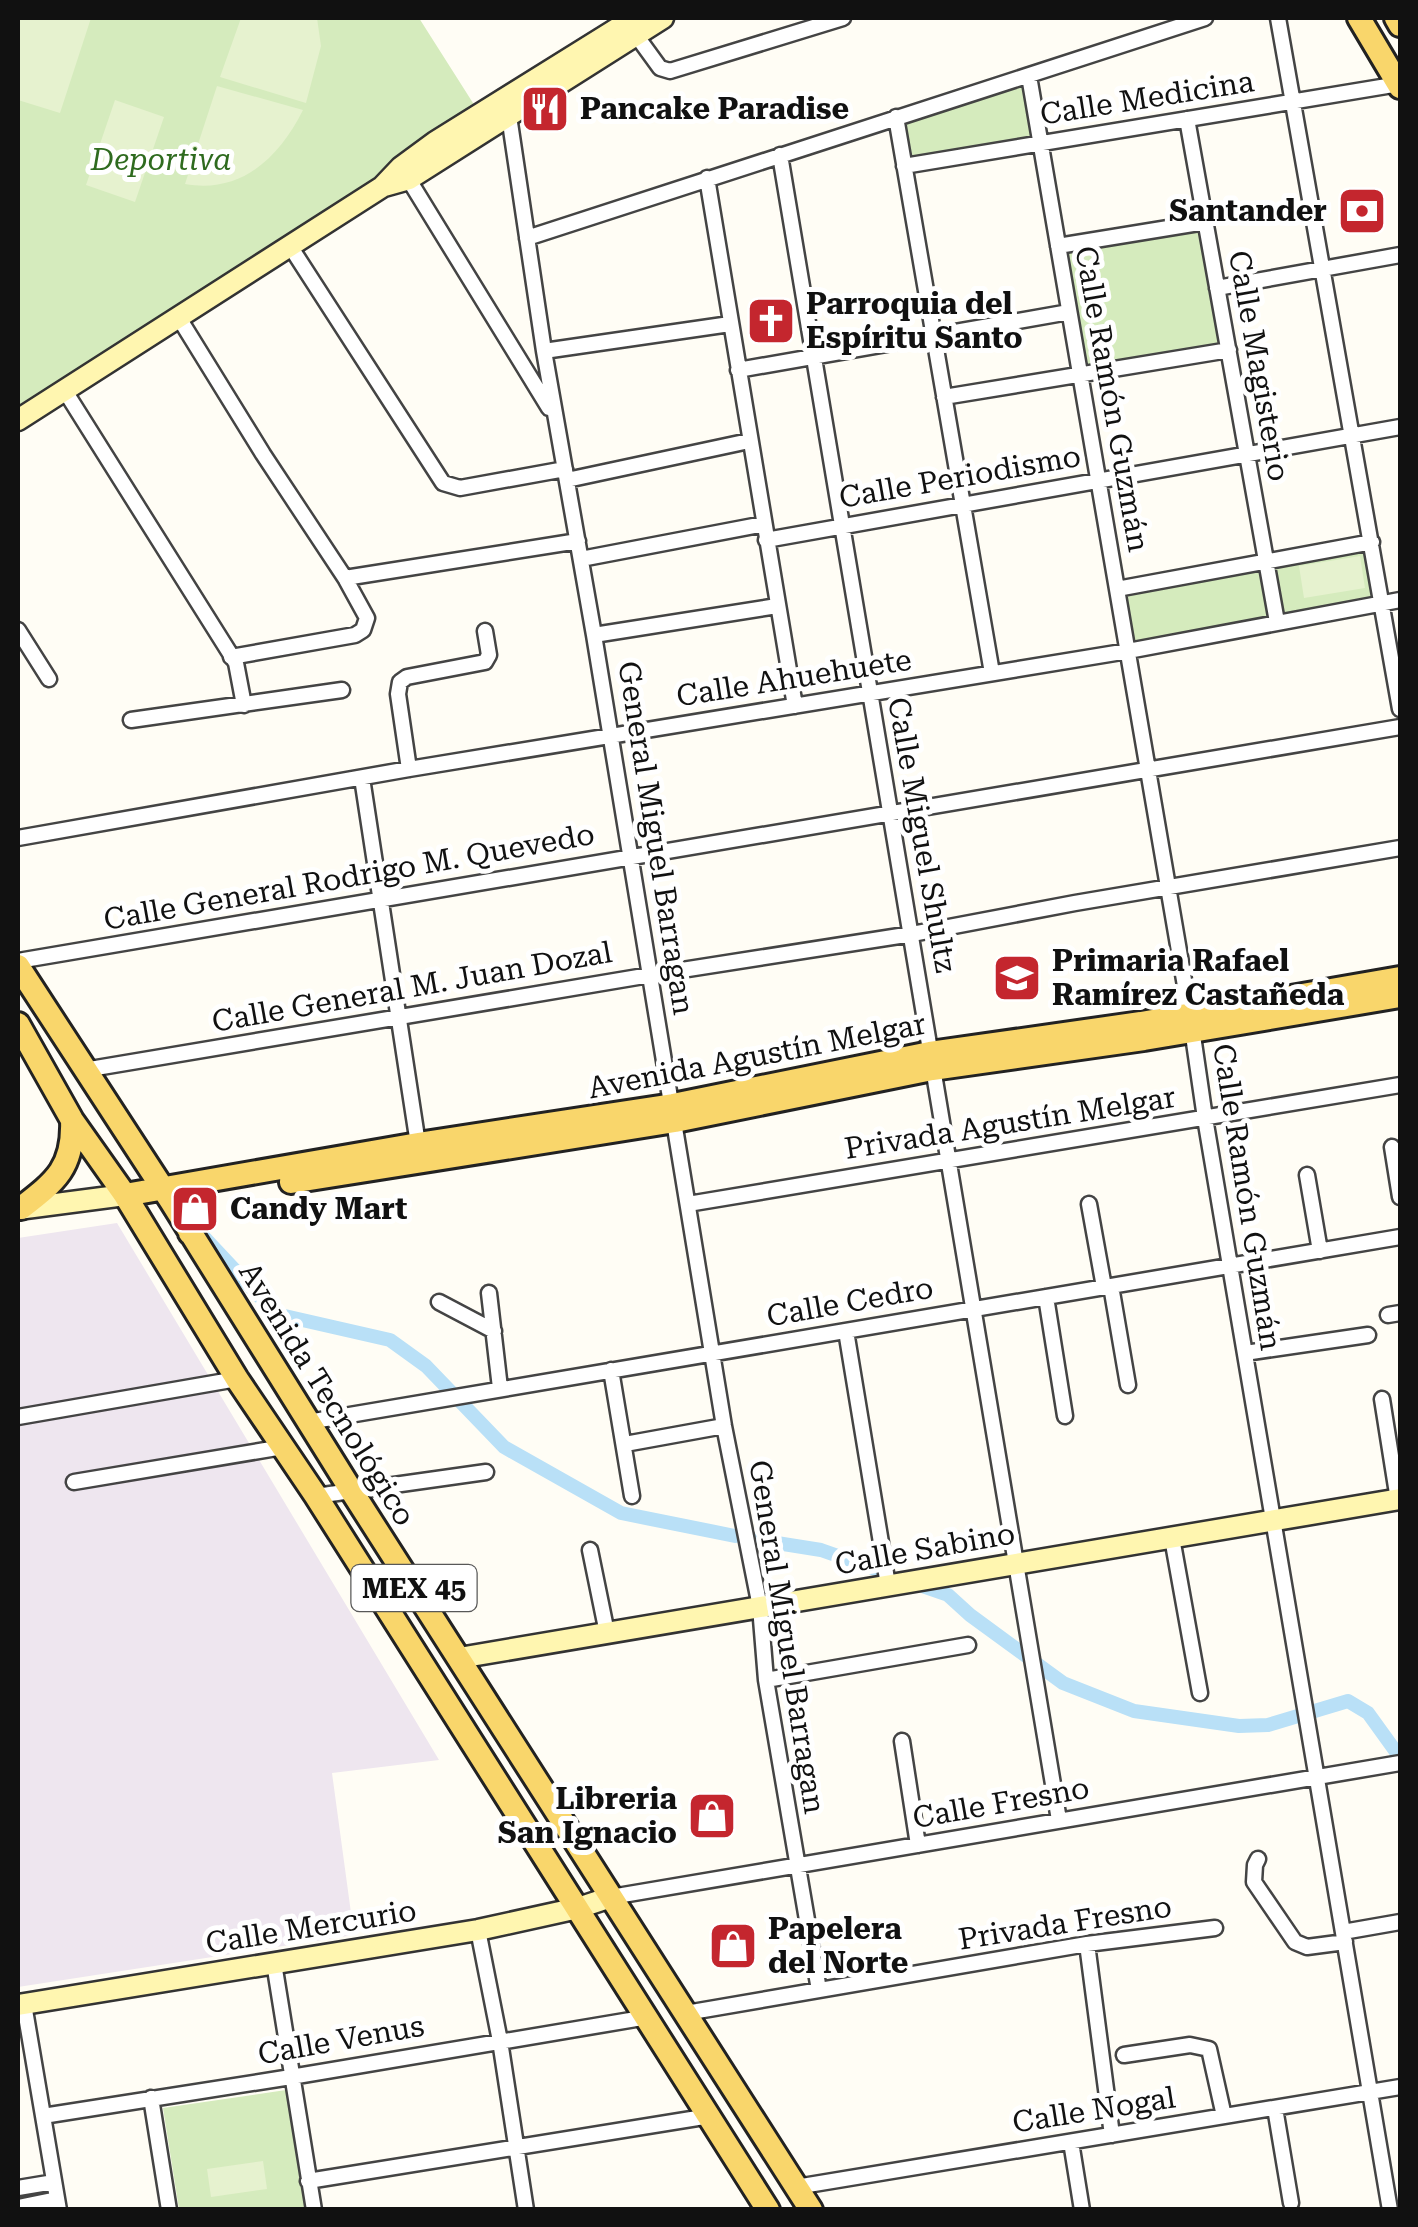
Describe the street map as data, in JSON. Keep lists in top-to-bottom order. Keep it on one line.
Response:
{"streets":{"main road":["Avenida Agustín Melgar","Avenida Tecnológico","Calle Sabino","MEX 45","Calle Mercurio"],"street":["Calle Medicina","Calle Magisterio","Calle Ramón Guzmán","Calle Periodismo","Calle Ahuehuete","Calle Miguel Shultz","General Miguel Barragan","Calle General Rodrigo M. Quevedo","Calle General M. Juan Dozal","Privada Agustín Melgar","Calle Cedro","Calle Fresno","Privada Fresno","Calle Venus","Calle Nogal"]},"crossings":[["Calle Medicina","Calle Magisterio"],["Calle Medicina","Calle Ramón Guzmán"],["Calle Magisterio","Calle Periodismo"],["Calle Magisterio","Calle Ahuehuete"],["Calle Ramón Guzmán","Calle Periodismo"],["Calle Ramón Guzmán","Calle Ahuehuete"],["Calle Ramón Guzmán","Calle General Rodrigo M. Quevedo"],["Calle Ramón Guzmán","Calle General M. Juan Dozal"],["Calle Ramón Guzmán","Avenida Agustín Melgar"],["Calle Ramón Guzmán","Privada Agustín Melgar"],["Calle Ramón Guzmán","Calle Cedro"],["Calle Ramón Guzmán","Calle Sabino"],["Calle Ramón Guzmán","Calle Fresno"],["Calle Ramón Guzmán","Calle Nogal"],["Calle Periodismo","Calle Miguel Shultz"],["Calle Periodismo","General Miguel Barragan"],["Calle Ahuehuete","Calle Miguel Shultz"],["Calle Ahuehuete","General Miguel Barragan"],["Calle Miguel Shultz","Calle General Rodrigo M. Quevedo"],["Calle Miguel Shultz","Calle General M. Juan Dozal"],["Calle Miguel Shultz","Avenida Agustín Melgar"],["Calle Miguel Shultz","Privada Agustín Melgar"],["Calle Miguel Shultz","Calle Cedro"],["Calle Miguel Shultz","Calle Sabino"],["Calle Miguel Shultz","Calle Fresno"],["General Miguel Barragan","Calle General Rodrigo M. Quevedo"],["General Miguel Barragan","Calle General M. Juan Dozal"],["General Miguel Barragan","Avenida Agustín Melgar"],["General Miguel Barragan","Privada Agustín Melgar"],["General Miguel Barragan","Calle Cedro"],["General Miguel Barragan","Calle Sabino"],["General Miguel Barragan","Calle Fresno"],["General Miguel Barragan","Privada Fresno"],["Calle General Rodrigo M. Quevedo","Avenida Tecnológico"],["Calle General M. Juan Dozal","Avenida Tecnológico"],["Avenida Agustín Melgar","Avenida Tecnológico"],["Avenida Agustín Melgar","MEX 45"],["Calle Cedro","Avenida Tecnológico"],["Avenida Tecnológico","Calle Sabino"],["Avenida Tecnológico","Calle Fresno"],["Avenida Tecnológico","Privada Fresno"],["Avenida Tecnológico","Calle Mercurio"],["Avenida Tecnológico","Calle Nogal"],["MEX 45","Calle Mercurio"],["MEX 45","Calle Venus"],["Calle Fresno","Calle Mercurio"]],"parks":["Deportiva"],"places":{"restaurant":["Pancake Paradise"],"bank":["Santander"],"church":["Parroquia del Espíritu Santo"],"school or university":["Primaria Rafael Ramírez Castañeda"],"shop":["Candy Mart","Libreria San Ignacio","Papelera del Norte"]}}
